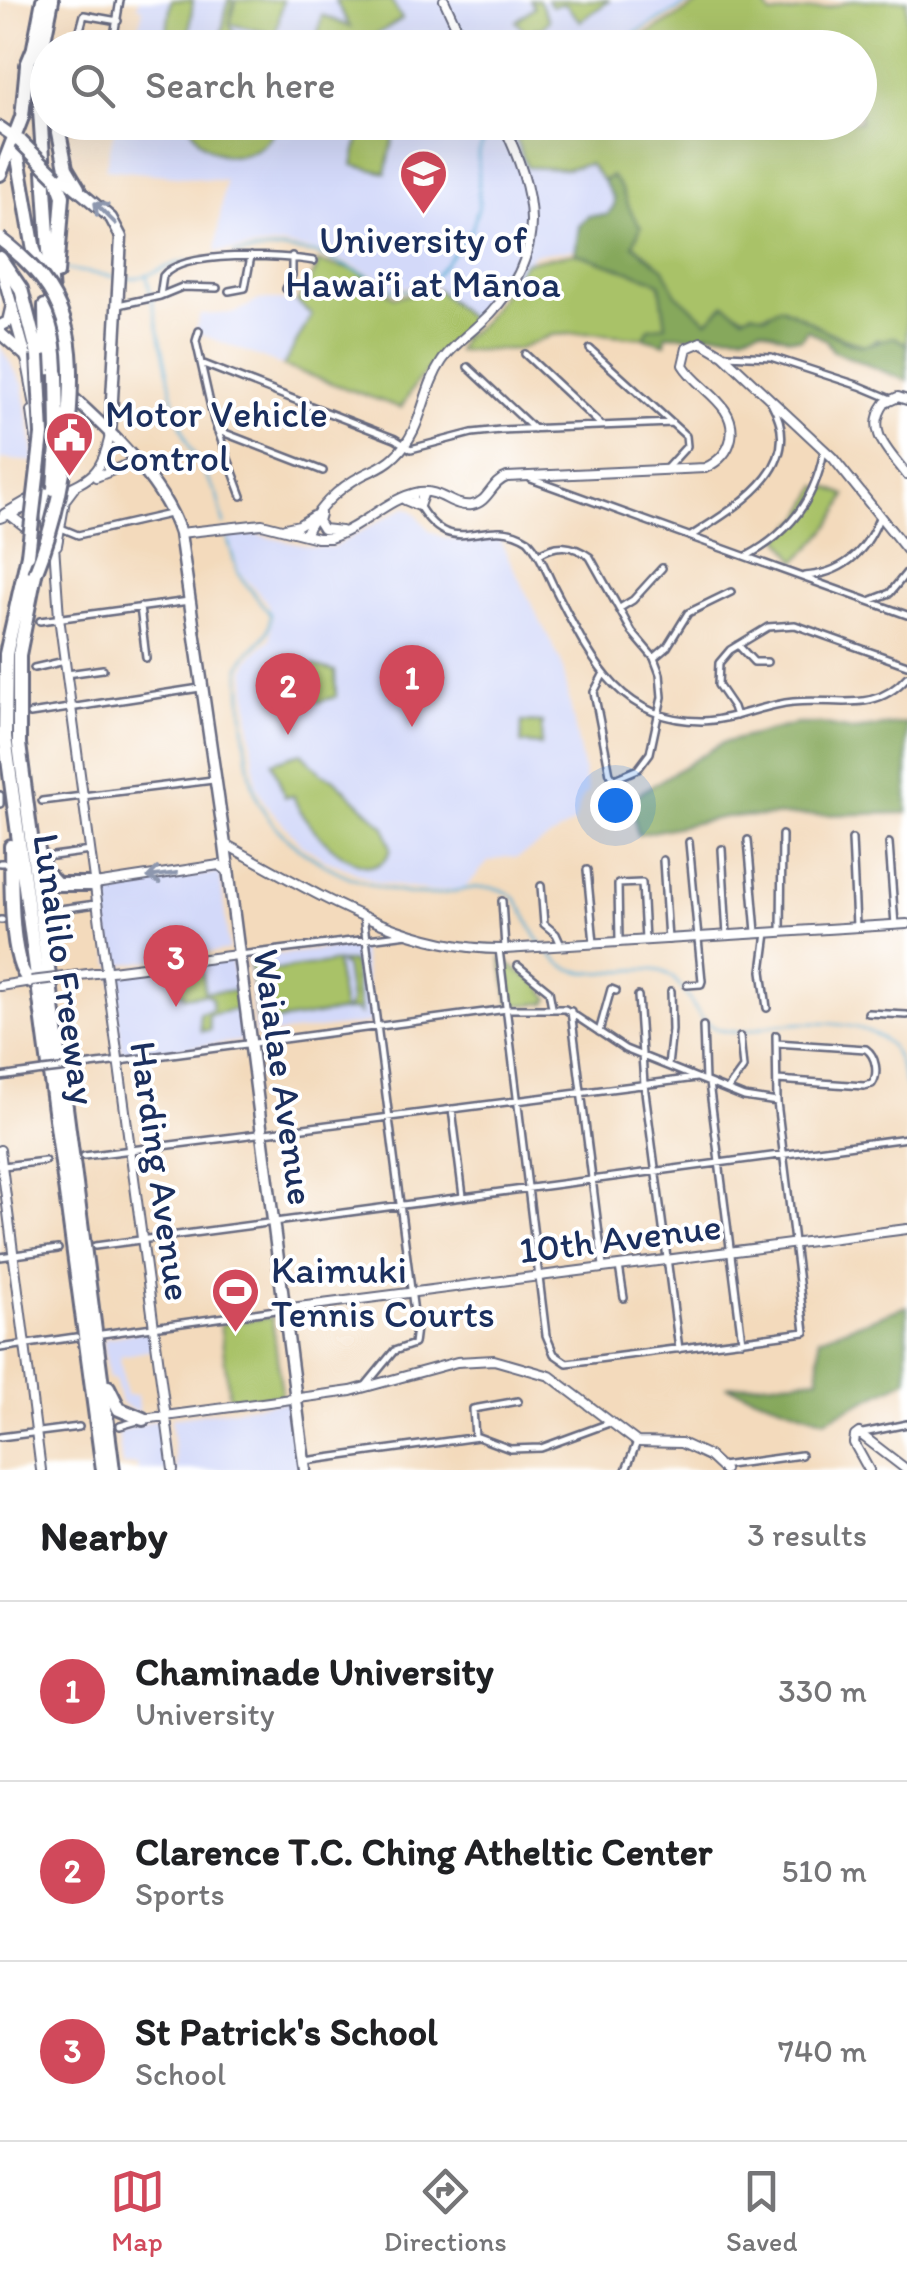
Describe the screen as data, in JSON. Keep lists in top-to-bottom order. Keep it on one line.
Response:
{"streets":{"highway":["Lunalilo Freeway"],"main road":["Waialae Avenue"],"street":["Harding Avenue","10th Avenue"]},"crossings":[["Lunalilo Freeway","Waialae Avenue"],["Lunalilo Freeway","Harding Avenue"],["Waialae Avenue","Harding Avenue"],["Waialae Avenue","10th Avenue"],["Harding Avenue","10th Avenue"]],"places":{"school or university":["University of Hawaiʻi at Mānoa"],"public building":["Motor Vehicle Control"],"sports":["Kaimuki Tennis Courts"]},"page":{"search":"Search here","pins":["1","2","3"],"heading":["Nearby","3 results"],"list":[{"mark":"1","name":"Chaminade University","note":"University","value":"330 m"},{"mark":"2","name":"Clarence T.C. Ching Atheltic Center","note":"Sports","value":"510 m"},{"mark":"3","name":"St Patrick's School","note":"School","value":"740 m"}],"nav":["Map","Directions","Saved"]}}
